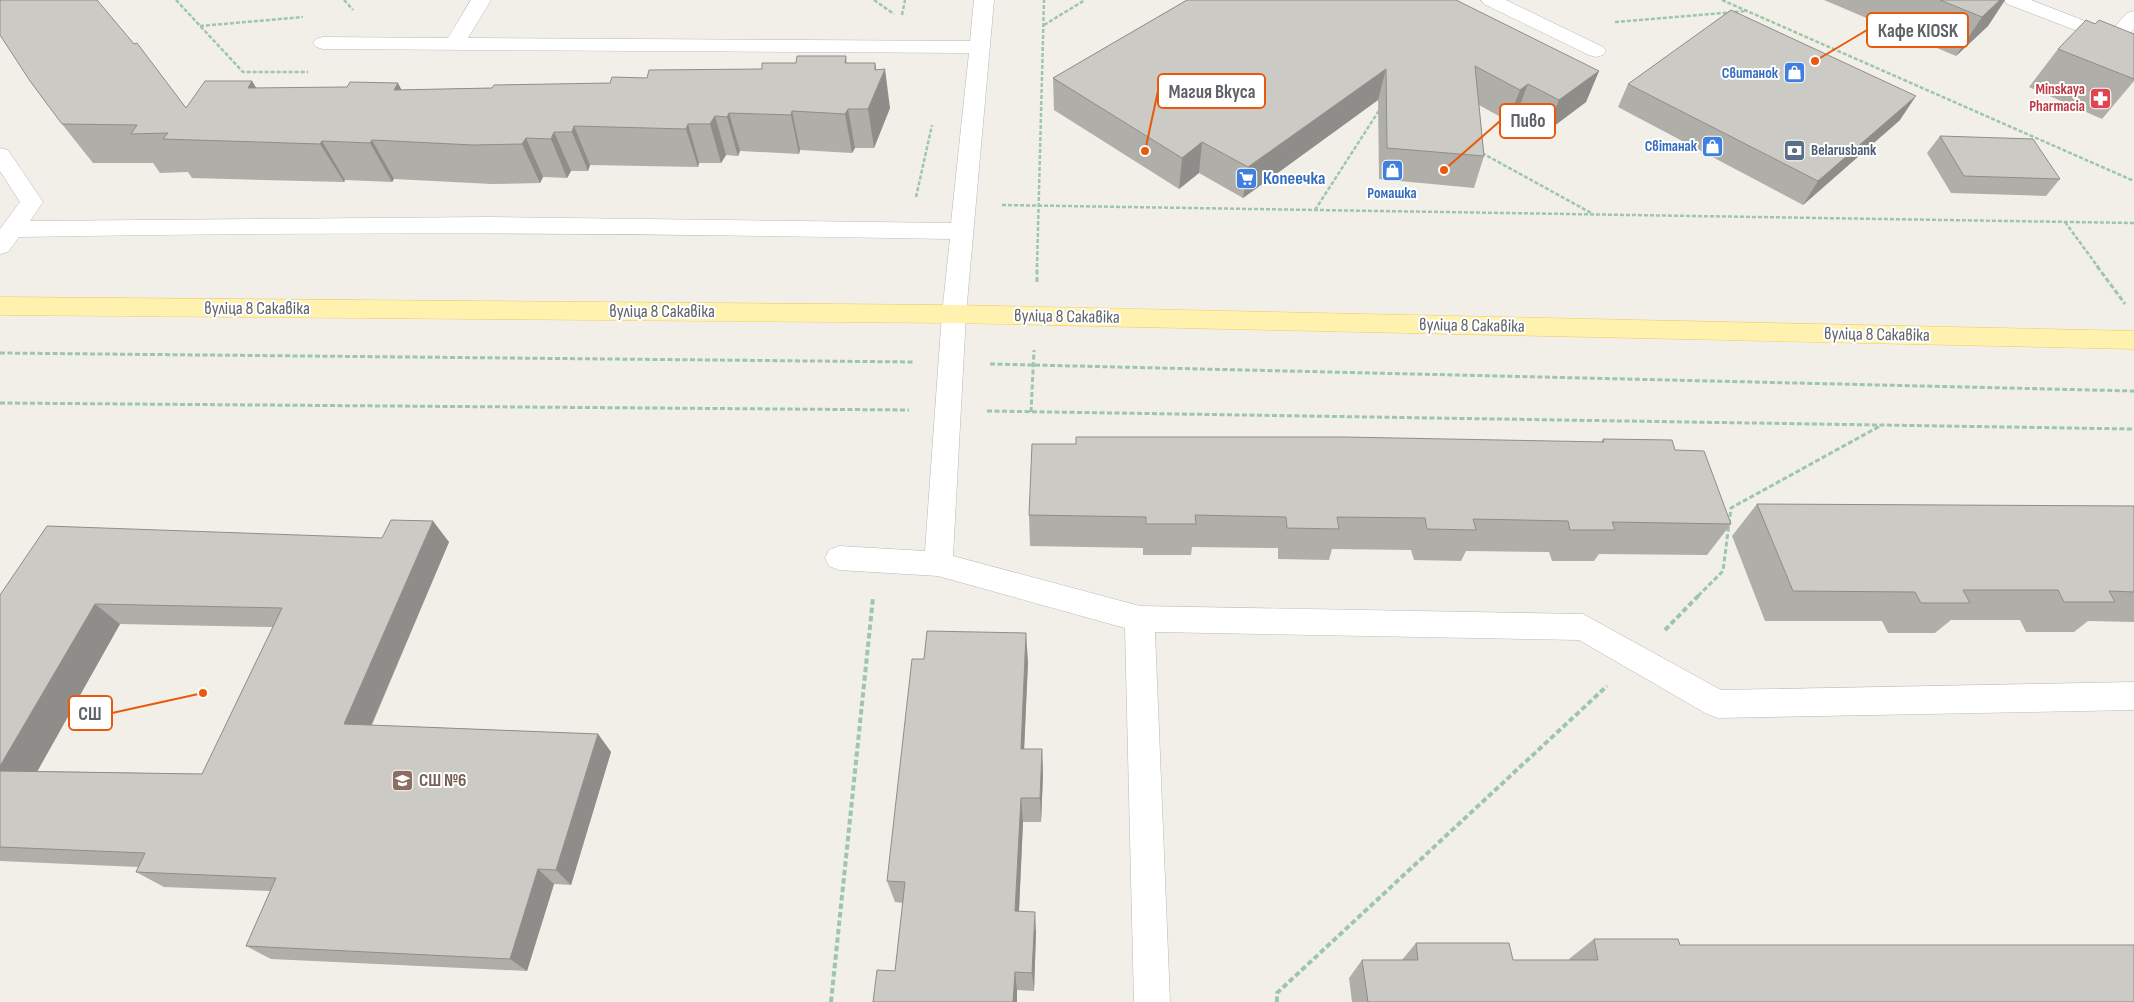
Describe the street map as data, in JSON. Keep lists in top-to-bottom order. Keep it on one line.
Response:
{"streets":{"main road":["вуліца 8 Сакавіка"]},"places":{"other":["Кафе KIOSK","Магия Вкуса","Пиво","СШ"],"shop":["Свитанок","Світанак","Ромашка"],"pharmacy":["Minskaya Pharmacia"],"bank":["Belarusbank"],"supermarket":["Копеечка"],"school or university":["СШ №6"]}}
